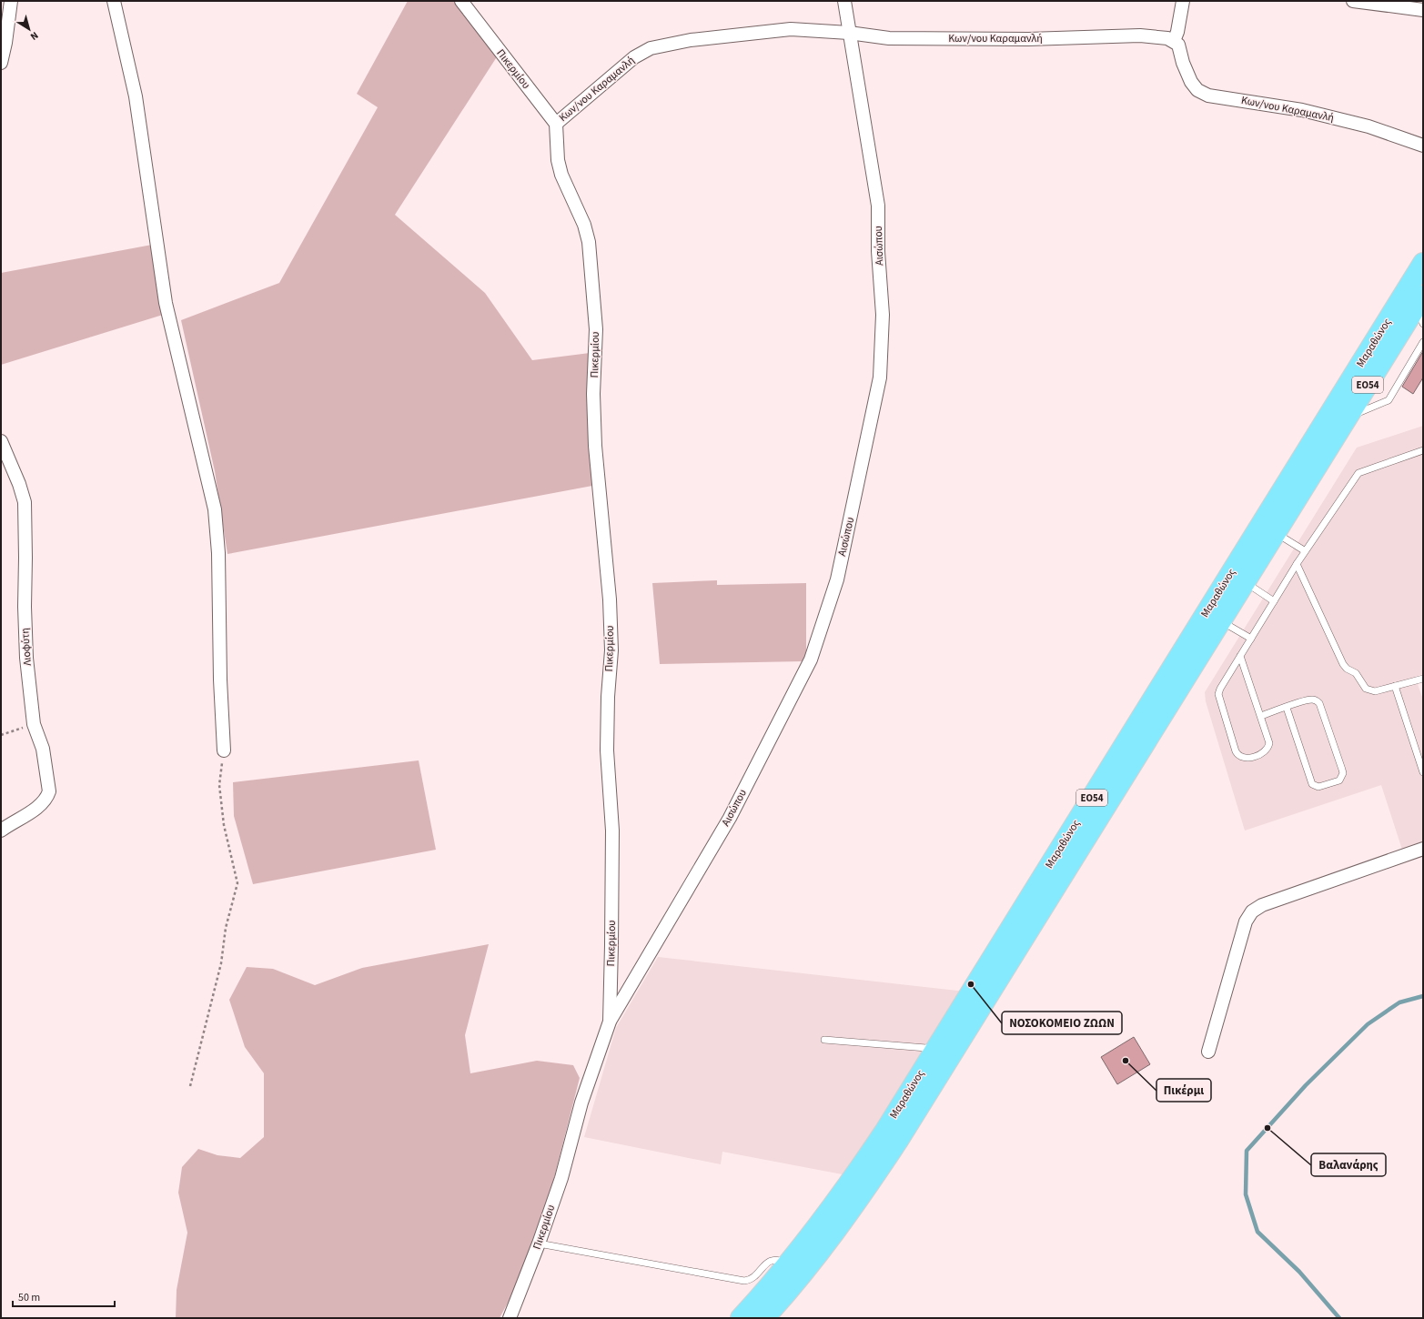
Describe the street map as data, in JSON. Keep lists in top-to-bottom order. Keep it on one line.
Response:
{"streets":{"main road":["Μαραθώνος","ΕΟ54"],"street":["Κων/νου Καραμανλή","Πικερμίου","Αισώπου","Λιοφύτη"]},"crossings":[["Κων/νου Καραμανλή","Πικερμίου"],["Κων/νου Καραμανλή","Αισώπου"],["Πικερμίου","Αισώπου"]],"places":["ΝΟΣΟΚΟΜΕΙΟ ΖΩΩΝ","Πικέρμι","Βαλανάρης"],"scale_bar":"50 m","north":"bottom right"}
